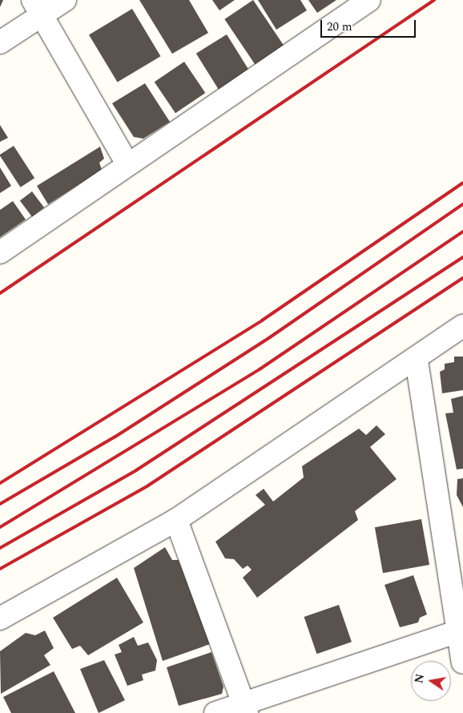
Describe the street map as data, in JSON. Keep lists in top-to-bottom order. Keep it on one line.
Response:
{"scale_bar":"20 m","north":"left"}
